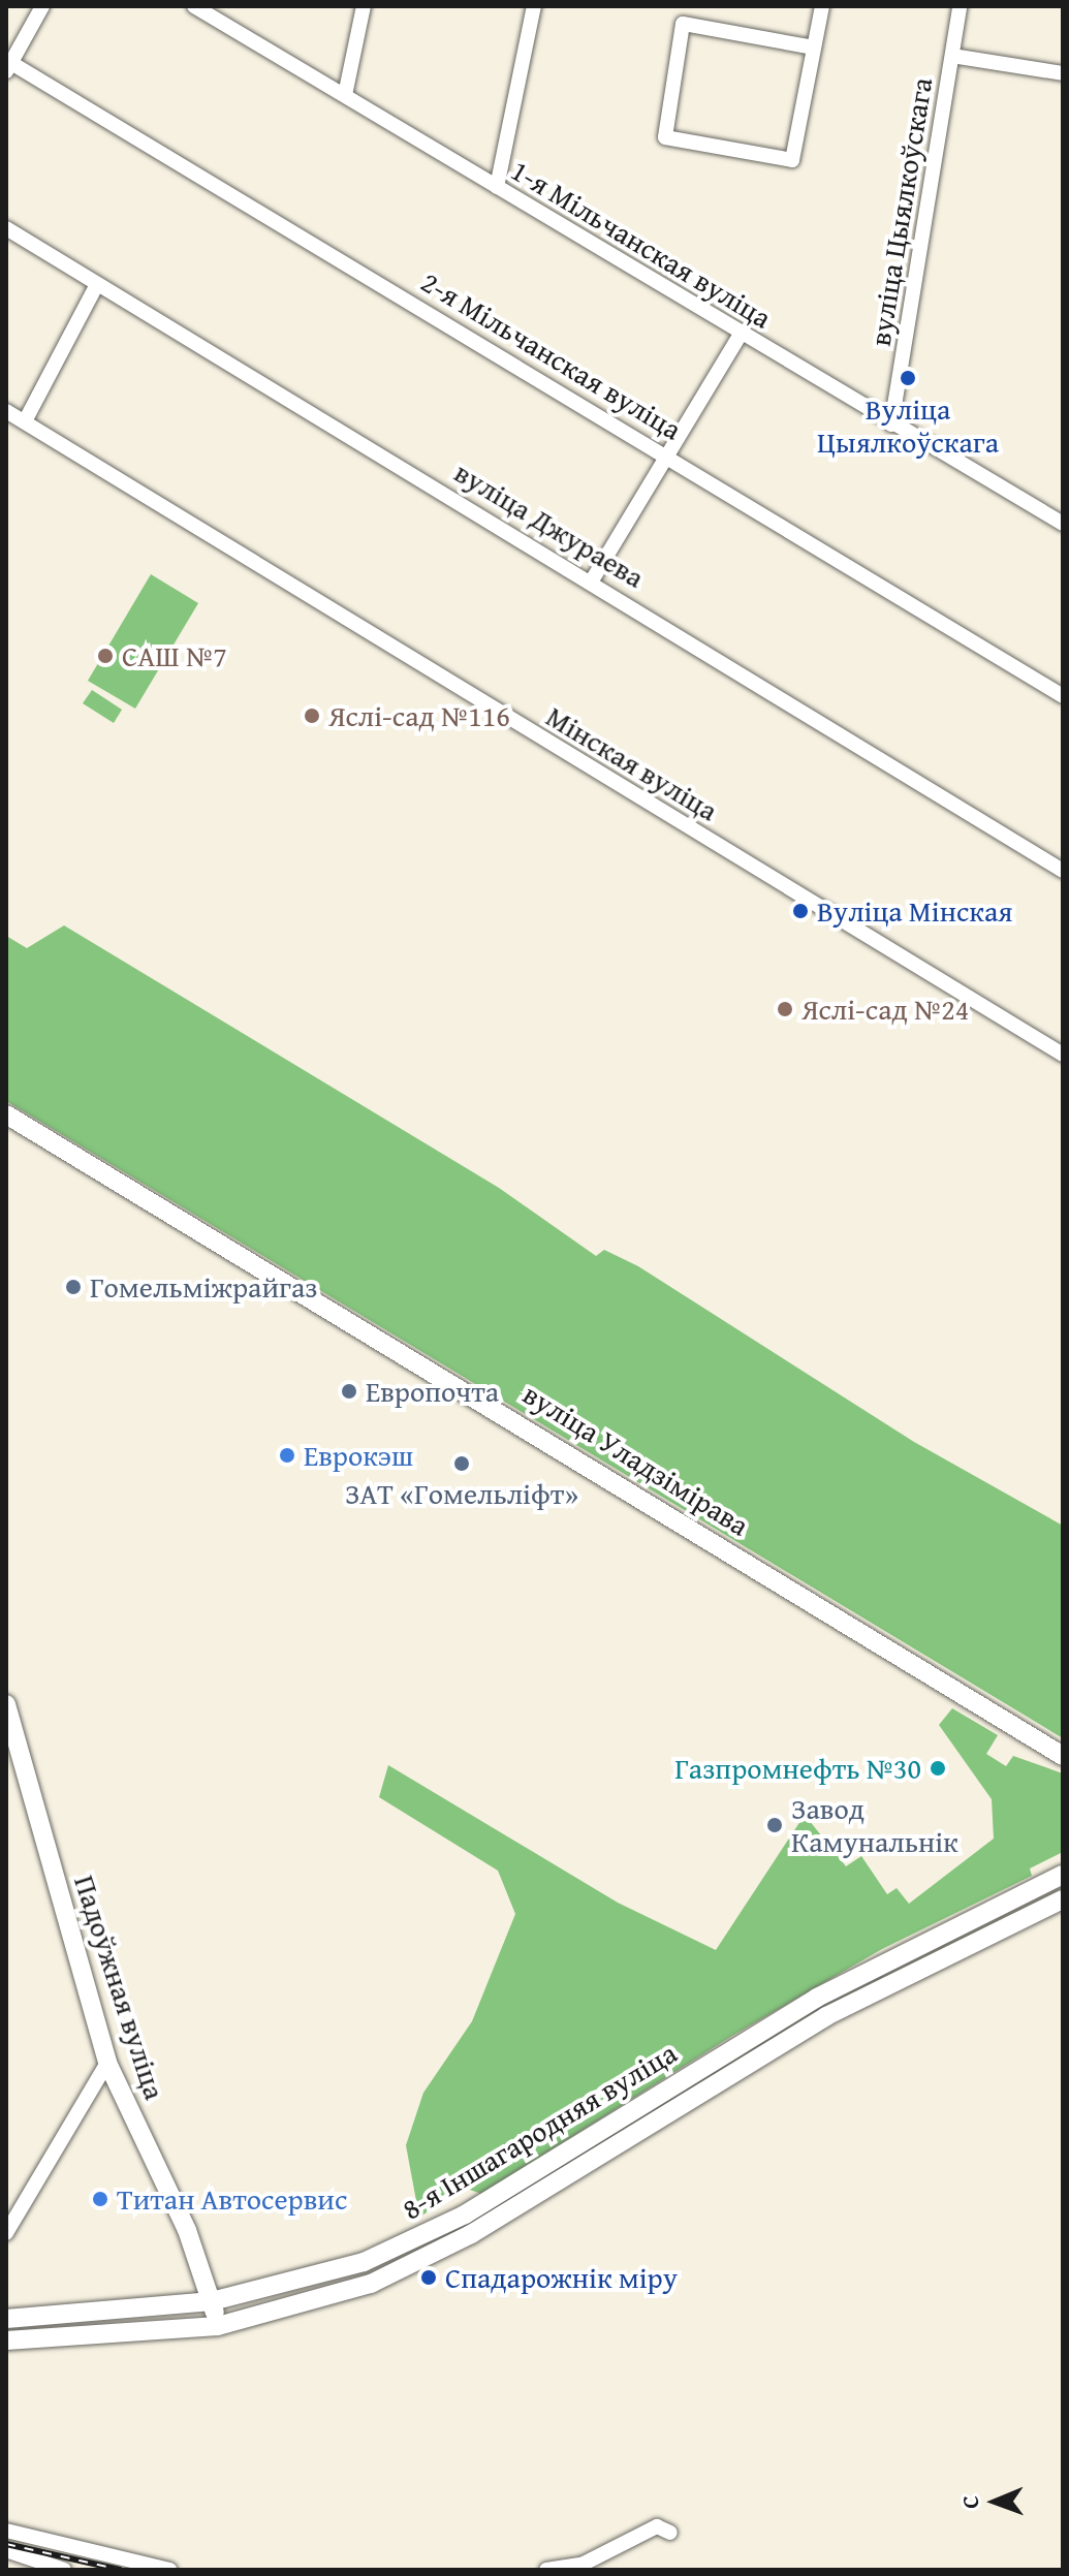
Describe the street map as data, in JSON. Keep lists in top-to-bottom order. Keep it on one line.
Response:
{"streets":{"main road":["вуліца Уладзімірава","Падоўжная вуліца","8-я Іншагародняя вуліца"],"street":["вуліца Цыялкоўскага","1-я Мільчанская вуліца","2-я Мільчанская вуліца","вуліца Джураева","Мінская вуліца"]},"crossings":[["вуліца Цыялкоўскага","1-я Мільчанская вуліца"],["Падоўжная вуліца","8-я Іншагародняя вуліца"]],"places":["Вуліца Цыялкоўскага","САШ №7","Яслі-сад №116","Вуліца Мінская","Яслі-сад №24","Гомельміжрайгаз","Европочта","Еврокэш","ЗАТ «Гомельліфт»","Газпромнефть №30","Завод Камунальнік","Титан Автосервис","Спадарожнік міру"],"north":"left"}
